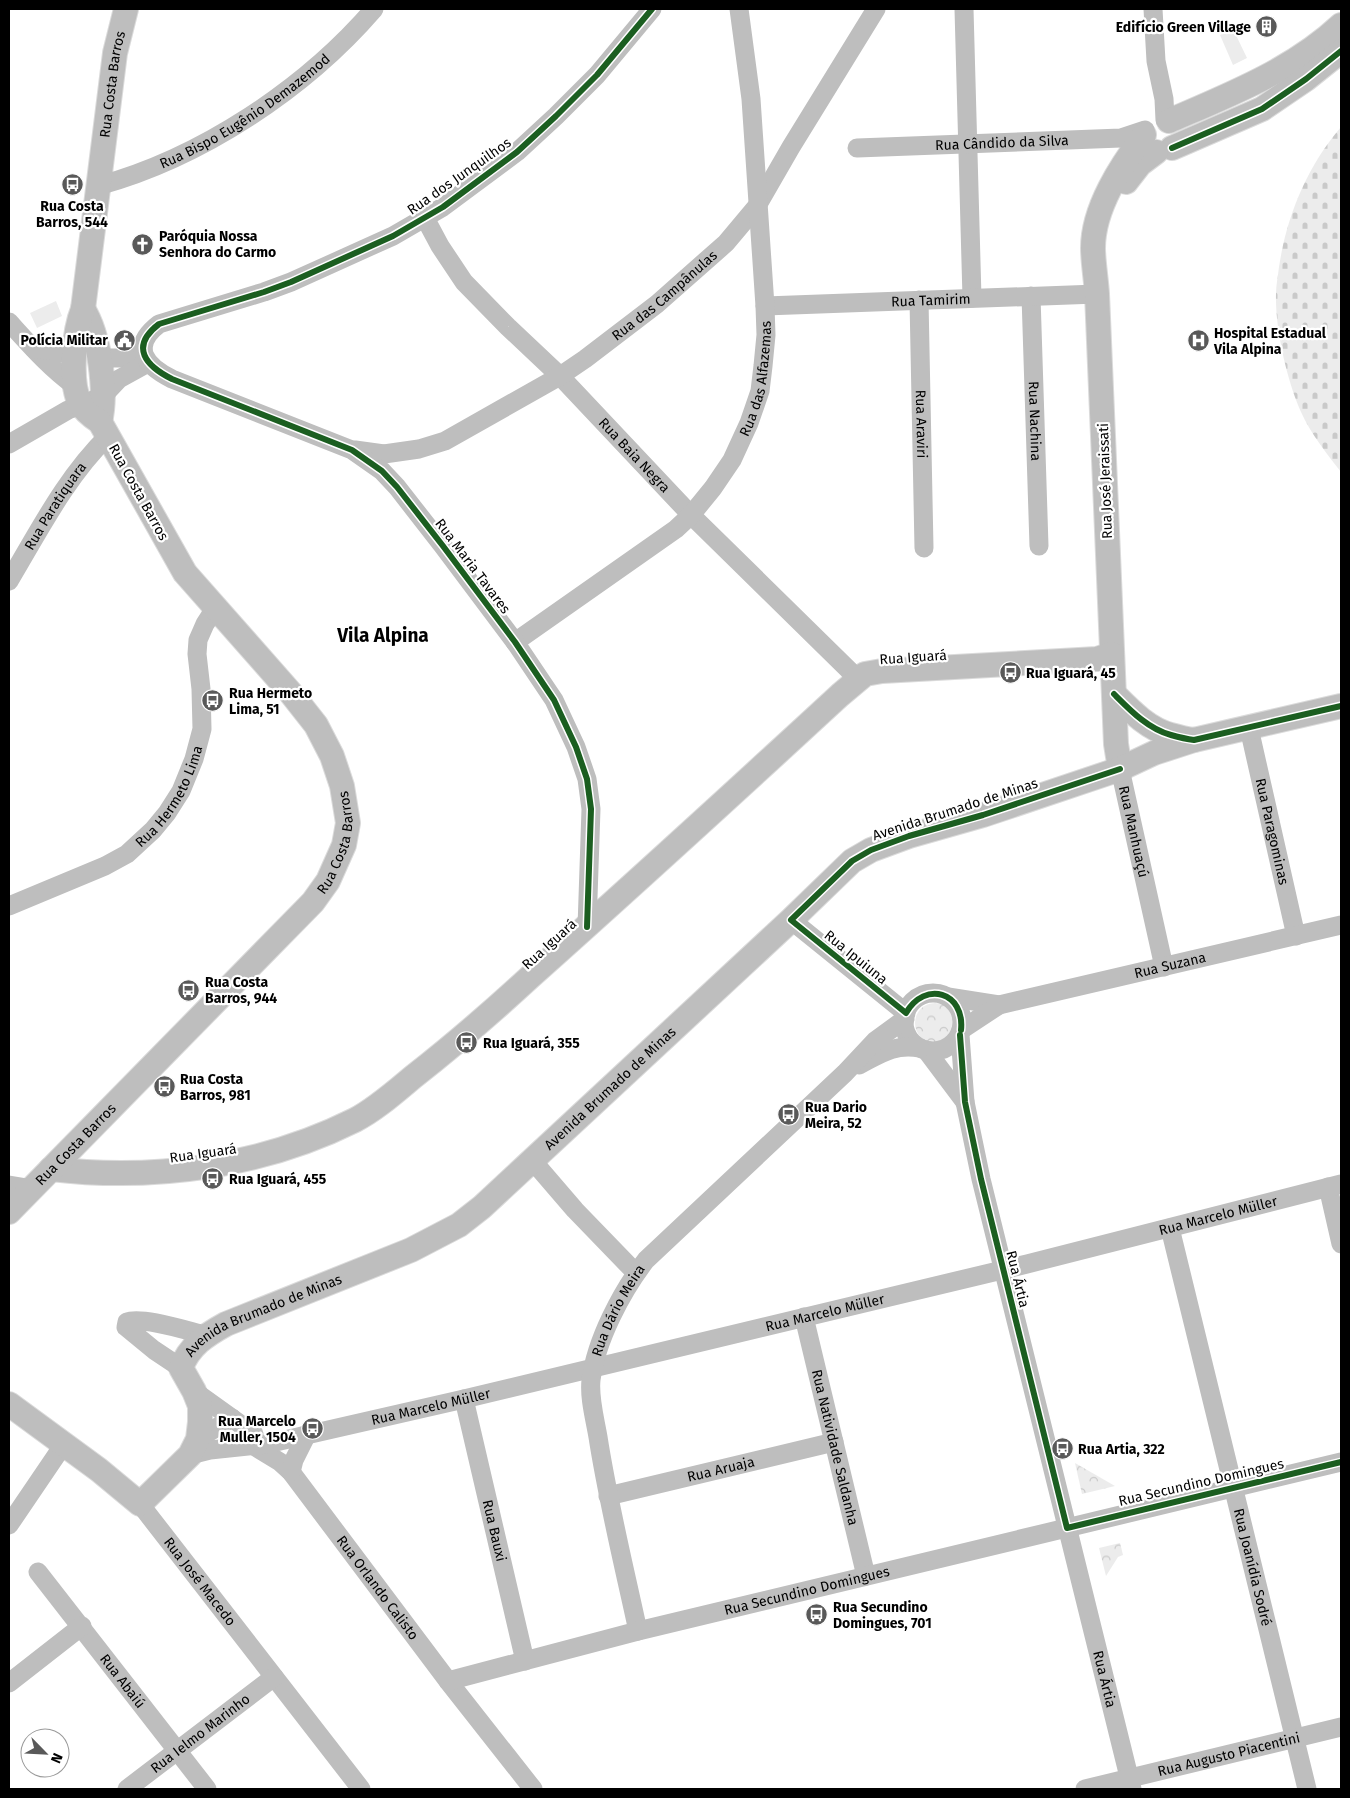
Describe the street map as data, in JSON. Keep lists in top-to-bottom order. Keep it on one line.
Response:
{"streets":{"main road":["Rua Costa Barros","Rua José Jeraissati","Rua Iguará","Avenida Brumado de Minas","Rua Manhuaçú","Rua José Macedo"],"street":["Rua Bispo Eugênio Demazemod","Rua Cândido da Silva","Rua dos Junquilhos","Rua das Campânulas","Rua Tamirim","Rua das Alfazemas","Rua Nachina","Rua Araviri","Rua Baia Negra","Rua Paratiquara","Rua Maria Tavares","Rua Hermeto Lima","Rua Paragominas","Rua Ipuiuna","Rua Suzana","Rua Marcelo Müller","Rua Ártia","Rua Dário Meira","Rua Natividade Saldanha","Rua Aruaja","Rua Secundino Domingues","Rua Bauxi","Rua Joanídia Sodré","Rua Orlando Calisto","Rua Abaiú","Rua Ielmo Marinho","Rua Augusto Piacentini"]},"crossings":[["Rua Costa Barros","Rua Bispo Eugênio Demazemod"],["Rua Costa Barros","Rua Paratiquara"],["Rua Costa Barros","Rua Iguará"],["Rua Costa Barros","Rua Hermeto Lima"],["Rua Cândido da Silva","Rua José Jeraissati"],["Rua dos Junquilhos","Rua Baia Negra"],["Rua dos Junquilhos","Rua Maria Tavares"],["Rua das Campânulas","Rua das Alfazemas"],["Rua das Campânulas","Rua Baia Negra"],["Rua das Campânulas","Rua Maria Tavares"],["Rua Tamirim","Rua das Alfazemas"],["Rua Tamirim","Rua Nachina"],["Rua Tamirim","Rua Araviri"],["Rua Tamirim","Rua José Jeraissati"],["Rua das Alfazemas","Rua Baia Negra"],["Rua das Alfazemas","Rua Maria Tavares"],["Rua Baia Negra","Rua Iguará"],["Rua José Jeraissati","Rua Iguará"],["Rua José Jeraissati","Rua Manhuaçú"],["Rua Maria Tavares","Rua Iguará"],["Avenida Brumado de Minas","Rua Manhuaçú"],["Avenida Brumado de Minas","Rua Paragominas"],["Avenida Brumado de Minas","Rua Ipuiuna"],["Avenida Brumado de Minas","Rua Orlando Calisto"],["Rua Manhuaçú","Rua Suzana"],["Rua Paragominas","Rua Suzana"],["Rua Ipuiuna","Rua Suzana"],["Rua Ipuiuna","Rua Ártia"],["Rua Ipuiuna","Rua Dário Meira"],["Rua Suzana","Rua Ártia"],["Rua Suzana","Rua Dário Meira"],["Rua Marcelo Müller","Rua Ártia"],["Rua Marcelo Müller","Rua Dário Meira"],["Rua Marcelo Müller","Rua Natividade Saldanha"],["Rua Marcelo Müller","Rua Bauxi"],["Rua Marcelo Müller","Rua Joanídia Sodré"],["Rua Marcelo Müller","Rua Orlando Calisto"],["Rua Ártia","Rua Dário Meira"],["Rua Ártia","Rua Secundino Domingues"],["Rua Ártia","Rua Augusto Piacentini"],["Rua Dário Meira","Rua Aruaja"],["Rua Dário Meira","Rua Secundino Domingues"],["Rua Natividade Saldanha","Rua Aruaja"],["Rua Natividade Saldanha","Rua Secundino Domingues"],["Rua Secundino Domingues","Rua Bauxi"],["Rua Secundino Domingues","Rua Joanídia Sodré"],["Rua Secundino Domingues","Rua Orlando Calisto"],["Rua Joanídia Sodré","Rua Augusto Piacentini"],["Rua José Macedo","Rua Ielmo Marinho"],["Rua Abaiú","Rua Ielmo Marinho"]],"districts":["Vila Alpina"],"places":{"building":["Edifício Green Village"],"bus stop":["Rua Costa Barros, 544","Rua Iguará, 45","Rua Hermeto Lima, 51","Rua Costa Barros, 944","Rua Iguará, 355","Rua Costa Barros, 981","Rua Dario Meira, 52","Rua Iguará, 455","Rua Marcelo Muller, 1504","Rua Artia, 322","Rua Secundino Domingues, 701"],"church":["Paróquia Nossa Senhora do Carmo"],"public building":["Polícia Militar"],"hospital":["Hospital Estadual Vila Alpina"]},"north":"bottom right"}
